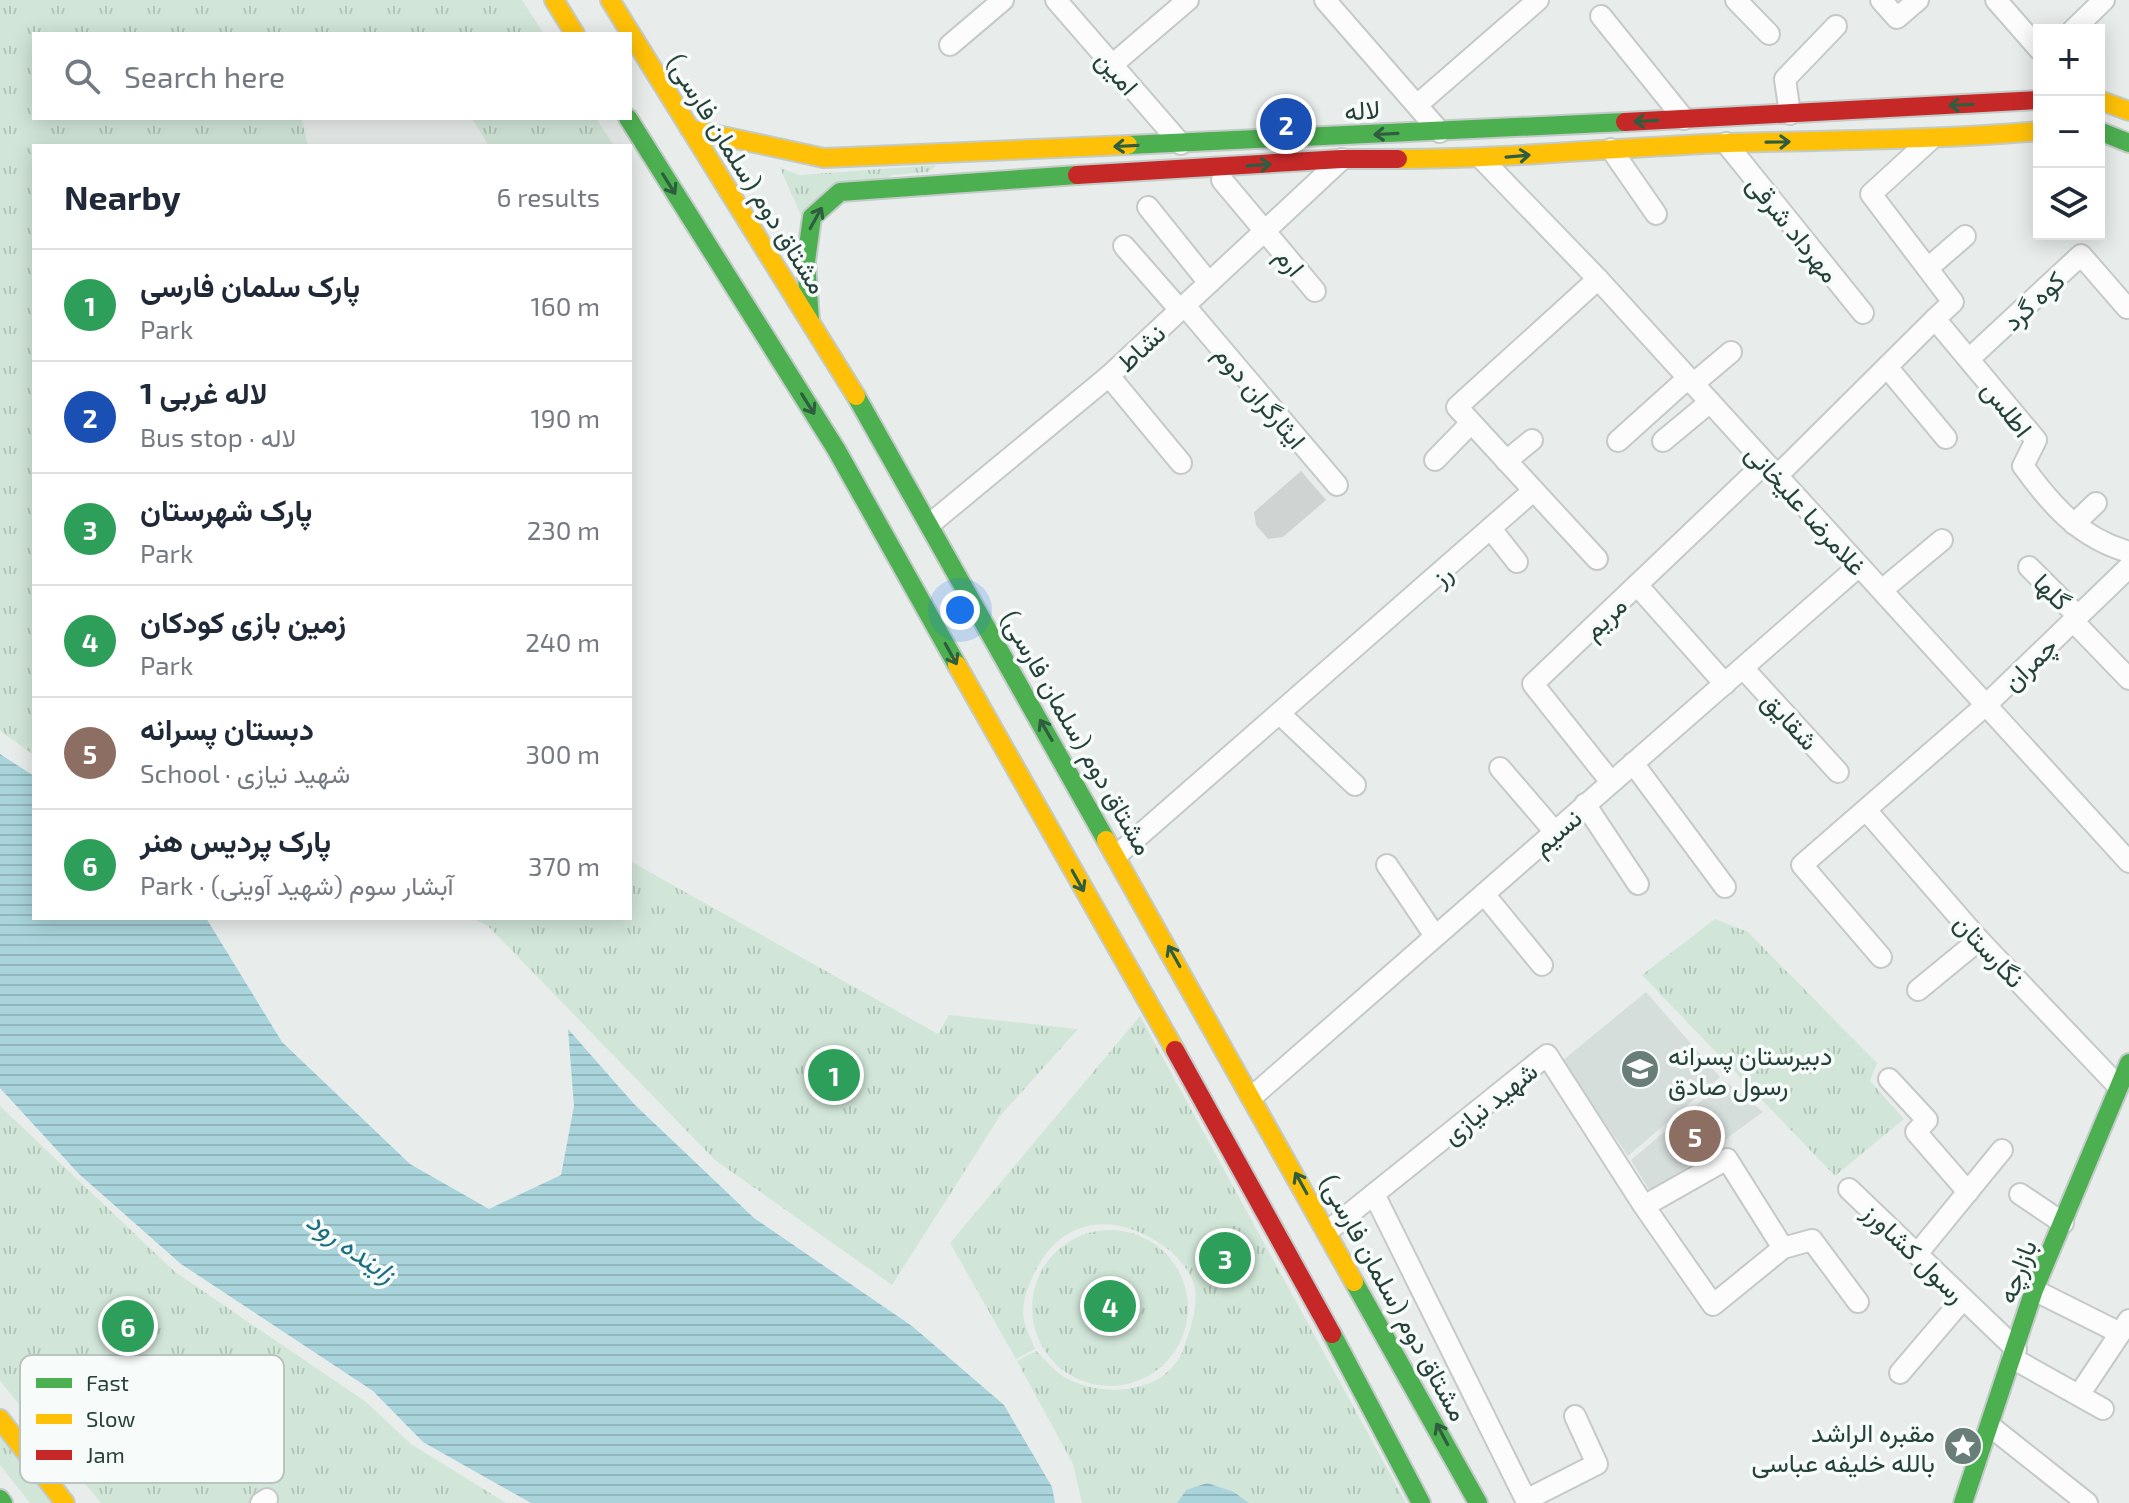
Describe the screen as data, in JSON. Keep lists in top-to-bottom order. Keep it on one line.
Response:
{"streets":{"main road":["لاله","مشتاق دوم (سلمان فارسی)","بازارچه"],"street":["امین","مهرداد شرقی","ارم","کوه گرد","نشاط","ایثارگران دوم","اطلس","غلامرضا علیخانی","رز","گلها","مریم","چمران","شقایق","نسیم","نگارستان","شهید نیازی","رسول کشاورز"]},"crossings":[["امین","لاله"],["لاله","مشتاق دوم (سلمان فارسی)"],["لاله","مهرداد شرقی"],["لاله","نشاط"],["لاله","غلامرضا علیخانی"],["مشتاق دوم (سلمان فارسی)","نشاط"],["مشتاق دوم (سلمان فارسی)","رز"],["مشتاق دوم (سلمان فارسی)","نسیم"],["مشتاق دوم (سلمان فارسی)","شهید نیازی"],["ارم","نشاط"],["کوه گرد","اطلس"],["نشاط","ایثارگران دوم"],["غلامرضا علیخانی","مریم"],["غلامرضا علیخانی","چمران"],["غلامرضا علیخانی","نسیم"],["گلها","چمران"],["مریم","نسیم"],["شقایق","نسیم"],["نگارستان","بازارچه"],["رسول کشاورز","بازارچه"]],"water":["زاینده رود"],"places":{"school or university":["دبیرستان پسرانه رسول صادق"],"place":["مقبره الراشد بالله خلیفه عباسی"]},"legend":["Fast","Slow","Jam"],"page":{"map_buttons":["+","−"],"search":"Search here","pins":["2","1","5","3","4","6"],"heading":["Nearby","6 results"],"list":[{"mark":"1","name":"پارک سلمان فارسی","note":"Park","value":"160 m"},{"mark":"2","name":"لاله غربی 1","note":"Bus stop · لاله","value":"190 m"},{"mark":"3","name":"پارک شهرستان","note":"Park","value":"230 m"},{"mark":"4","name":"زمین بازی کودکان","note":"Park","value":"240 m"},{"mark":"5","name":"دبستان پسرانه","note":"School · شهید نیازی","value":"300 m"},{"mark":"6","name":"پارک پردیس هنر","note":"Park · آبشار سوم (شهید آوینی)","value":"370 m"}]}}
